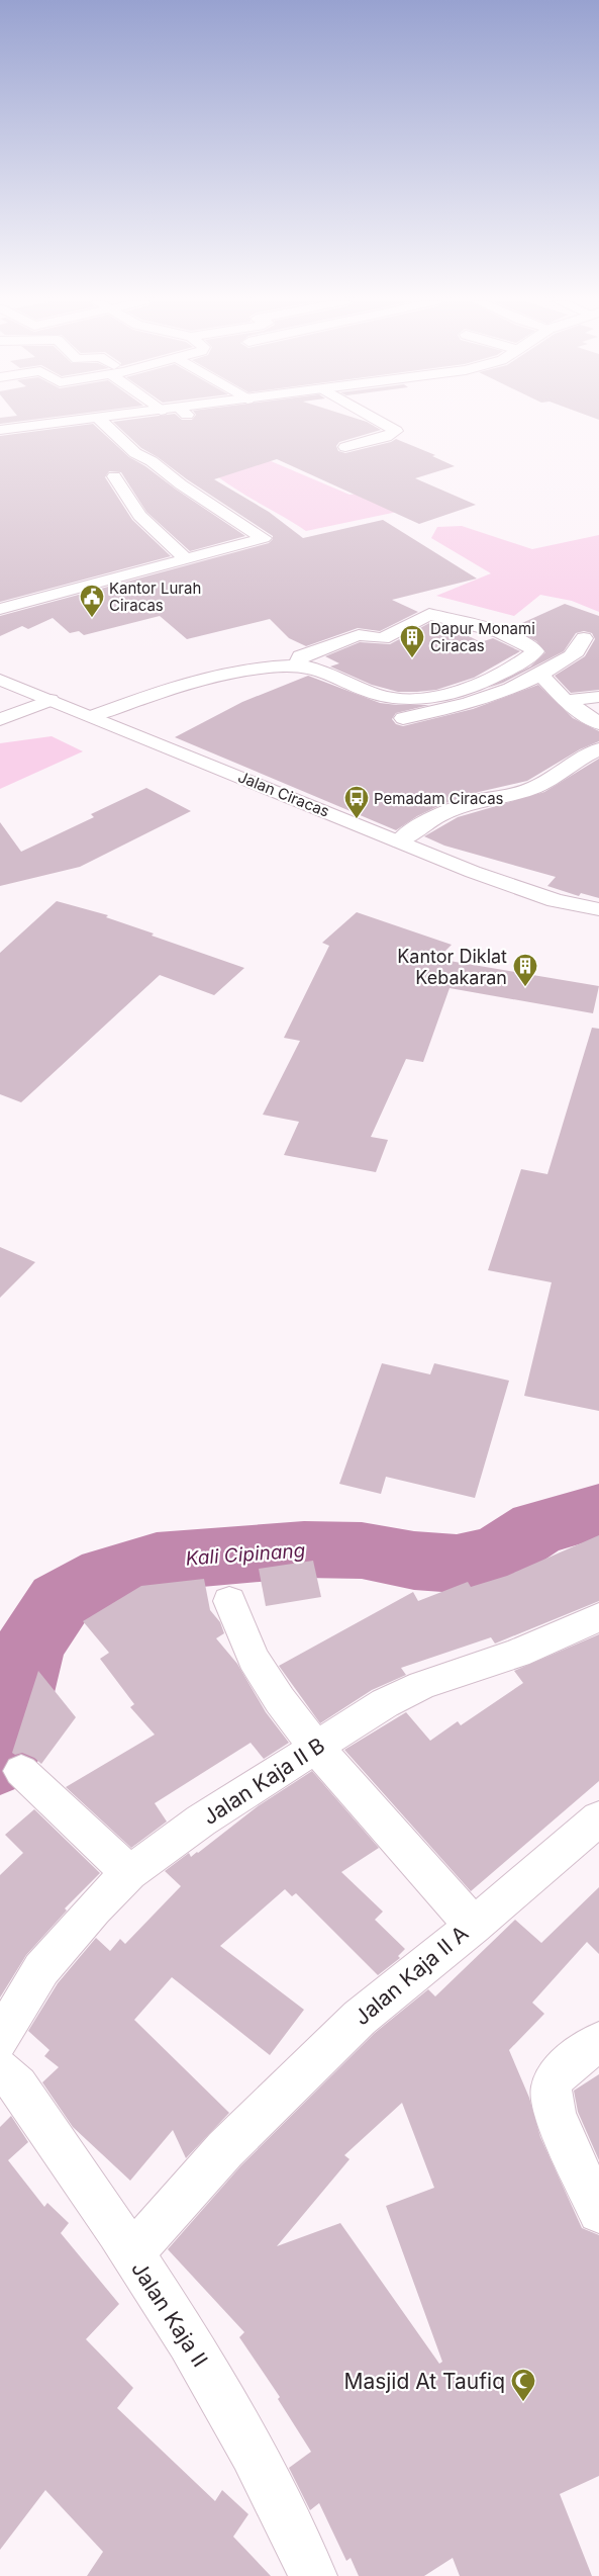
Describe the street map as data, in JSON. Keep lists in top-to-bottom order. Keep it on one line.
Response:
{"streets":{"street":["Jalan Ciracas","Jalan Kaja II B","Jalan Kaja II A","Jalan Kaja II"]},"crossings":[["Jalan Kaja II B","Jalan Kaja II A"],["Jalan Kaja II A","Jalan Kaja II"]],"water":["Kali Cipinang"],"places":{"public building":["Kantor Lurah Ciracas"],"building":["Dapur Monami Ciracas","Kantor Diklat Kebakaran"],"bus stop":["Pemadam Ciracas"],"mosque":["Masjid At Taufiq"]}}
